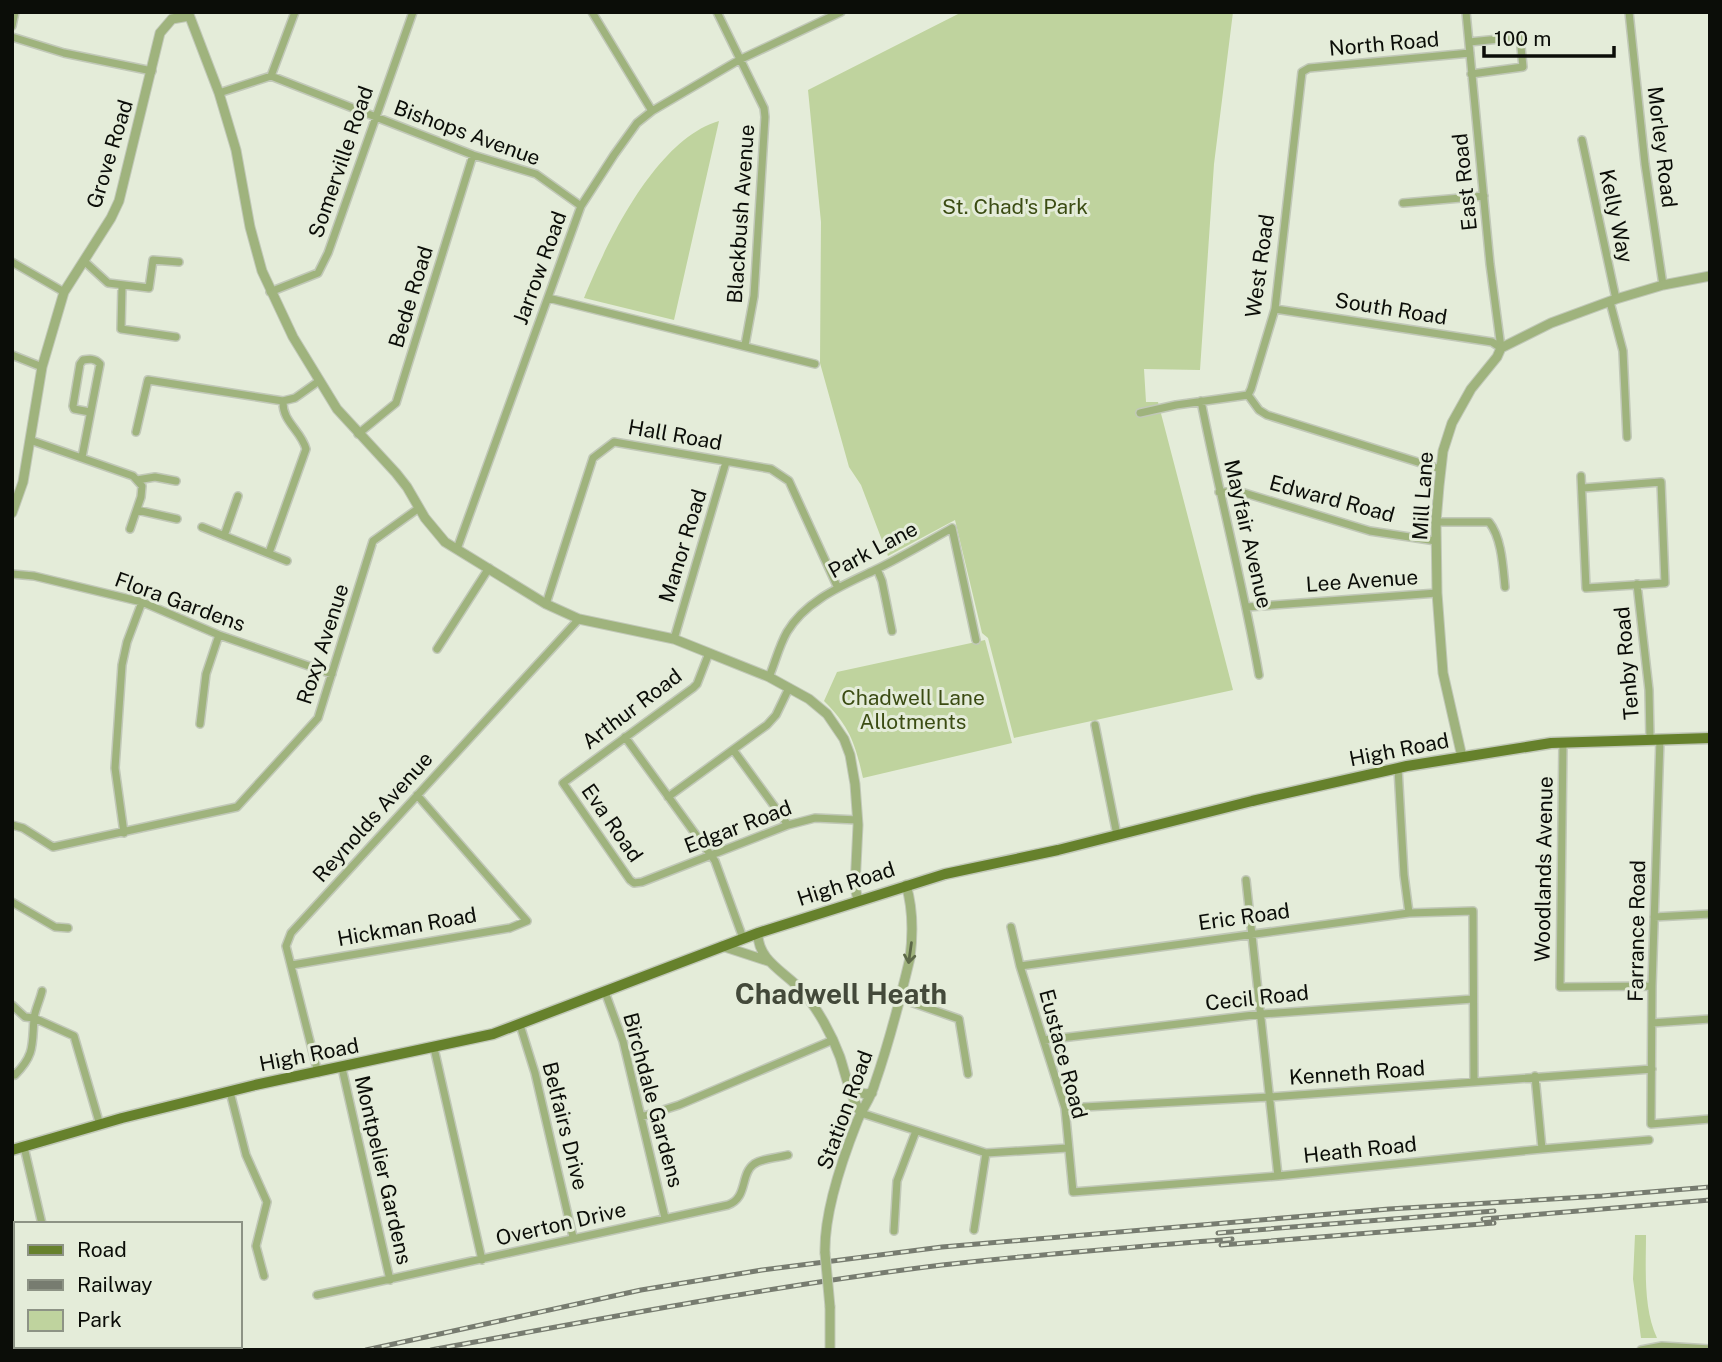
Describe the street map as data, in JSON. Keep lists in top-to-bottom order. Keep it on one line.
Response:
{"streets":{"main road":["High Road"],"street":["North Road","Bishops Avenue","Morley Road","Grove Road","Somerville Road","East Road","Blackbush Avenue","Kelly Way","West Road","Jarrow Road","Bede Road","South Road","Hall Road","Mill Lane","Edward Road","Mayfair Avenue","Manor Road","Park Lane","Lee Avenue","Flora Gardens","Roxy Avenue","Tenby Road","Arthur Road","Reynolds Avenue","Eva Road","Edgar Road","Woodlands Avenue","Eric Road","Hickman Road","Farrance Road","Cecil Road","Eustace Road","Kenneth Road","Birchdale Gardens","Station Road","Belfairs Drive","Heath Road","Montpelier Gardens","Overton Drive"]},"crossings":[["North Road","East Road"],["North Road","West Road"],["Bishops Avenue","Somerville Road"],["Bishops Avenue","Jarrow Road"],["Bishops Avenue","Bede Road"],["Morley Road","Mill Lane"],["East Road","South Road"],["East Road","Mill Lane"],["Blackbush Avenue","Jarrow Road"],["Kelly Way","Mill Lane"],["West Road","South Road"],["South Road","Mill Lane"],["Hall Road","Manor Road"],["Hall Road","Park Lane"],["Mill Lane","Edward Road"],["Mill Lane","Lee Avenue"],["Mill Lane","High Road"],["Edward Road","Mayfair Avenue"],["Mayfair Avenue","Lee Avenue"],["Flora Gardens","Roxy Avenue"],["Tenby Road","High Road"],["Tenby Road","Farrance Road"],["Arthur Road","Eva Road"],["High Road","Reynolds Avenue"],["High Road","Woodlands Avenue"],["High Road","Farrance Road"],["High Road","Birchdale Gardens"],["High Road","Station Road"],["High Road","Belfairs Drive"],["High Road","Montpelier Gardens"],["Reynolds Avenue","Hickman Road"],["Eva Road","Edgar Road"],["Woodlands Avenue","Farrance Road"],["Eric Road","Cecil Road"],["Eric Road","Eustace Road"],["Farrance Road","Kenneth Road"],["Cecil Road","Eustace Road"],["Eustace Road","Kenneth Road"],["Eustace Road","Heath Road"],["Birchdale Gardens","Overton Drive"],["Belfairs Drive","Overton Drive"],["Montpelier Gardens","Overton Drive"]],"districts":["Chadwell Heath"],"parks":["St. Chad's Park","Chadwell Lane Allotments"],"legend":["Road","Railway","Park"],"scale_bar":"100 m"}
